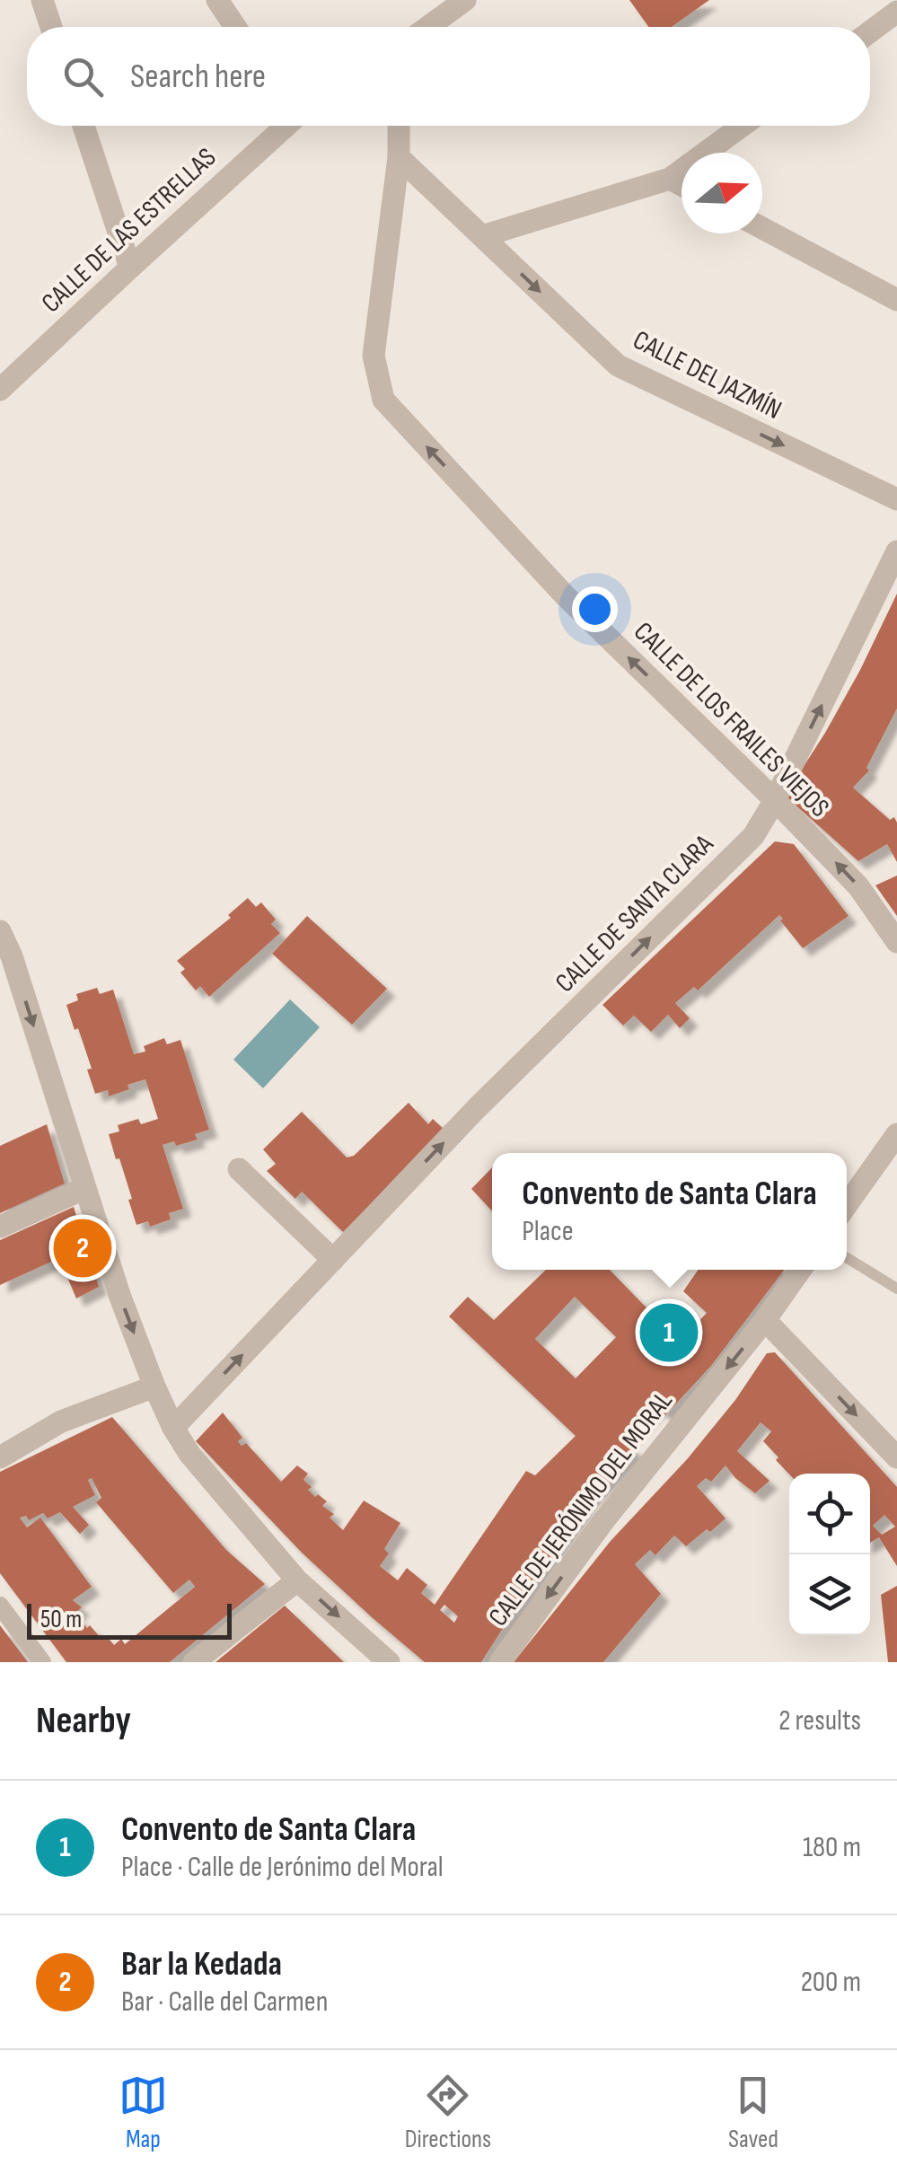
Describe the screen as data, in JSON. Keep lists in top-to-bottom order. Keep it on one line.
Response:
{"streets":{"street":["CALLE DE LAS ESTRELLAS","CALLE DEL JAZMÍN","CALLE DE LOS FRAILES VIEJOS","CALLE DE SANTA CLARA","CALLE DE JERÓNIMO DEL MORAL"]},"crossings":[["CALLE DEL JAZMÍN","CALLE DE LOS FRAILES VIEJOS"],["CALLE DE LOS FRAILES VIEJOS","CALLE DE SANTA CLARA"]],"one_way":["CALLE DE LOS FRAILES VIEJOS","CALLE DE SANTA CLARA","CALLE DE JERÓNIMO DEL MORAL"],"scale_bar":"50 m","north":"right","page":{"search":"Search here","popup":["Convento de Santa Clara","Place"],"pins":["2","1"],"scale":"50 m","heading":["Nearby","2 results"],"list":[{"mark":"1","name":"Convento de Santa Clara","note":"Place · Calle de Jerónimo del Moral","value":"180 m"},{"mark":"2","name":"Bar la Kedada","note":"Bar · Calle del Carmen","value":"200 m"}],"nav":["Map","Directions","Saved"]}}
